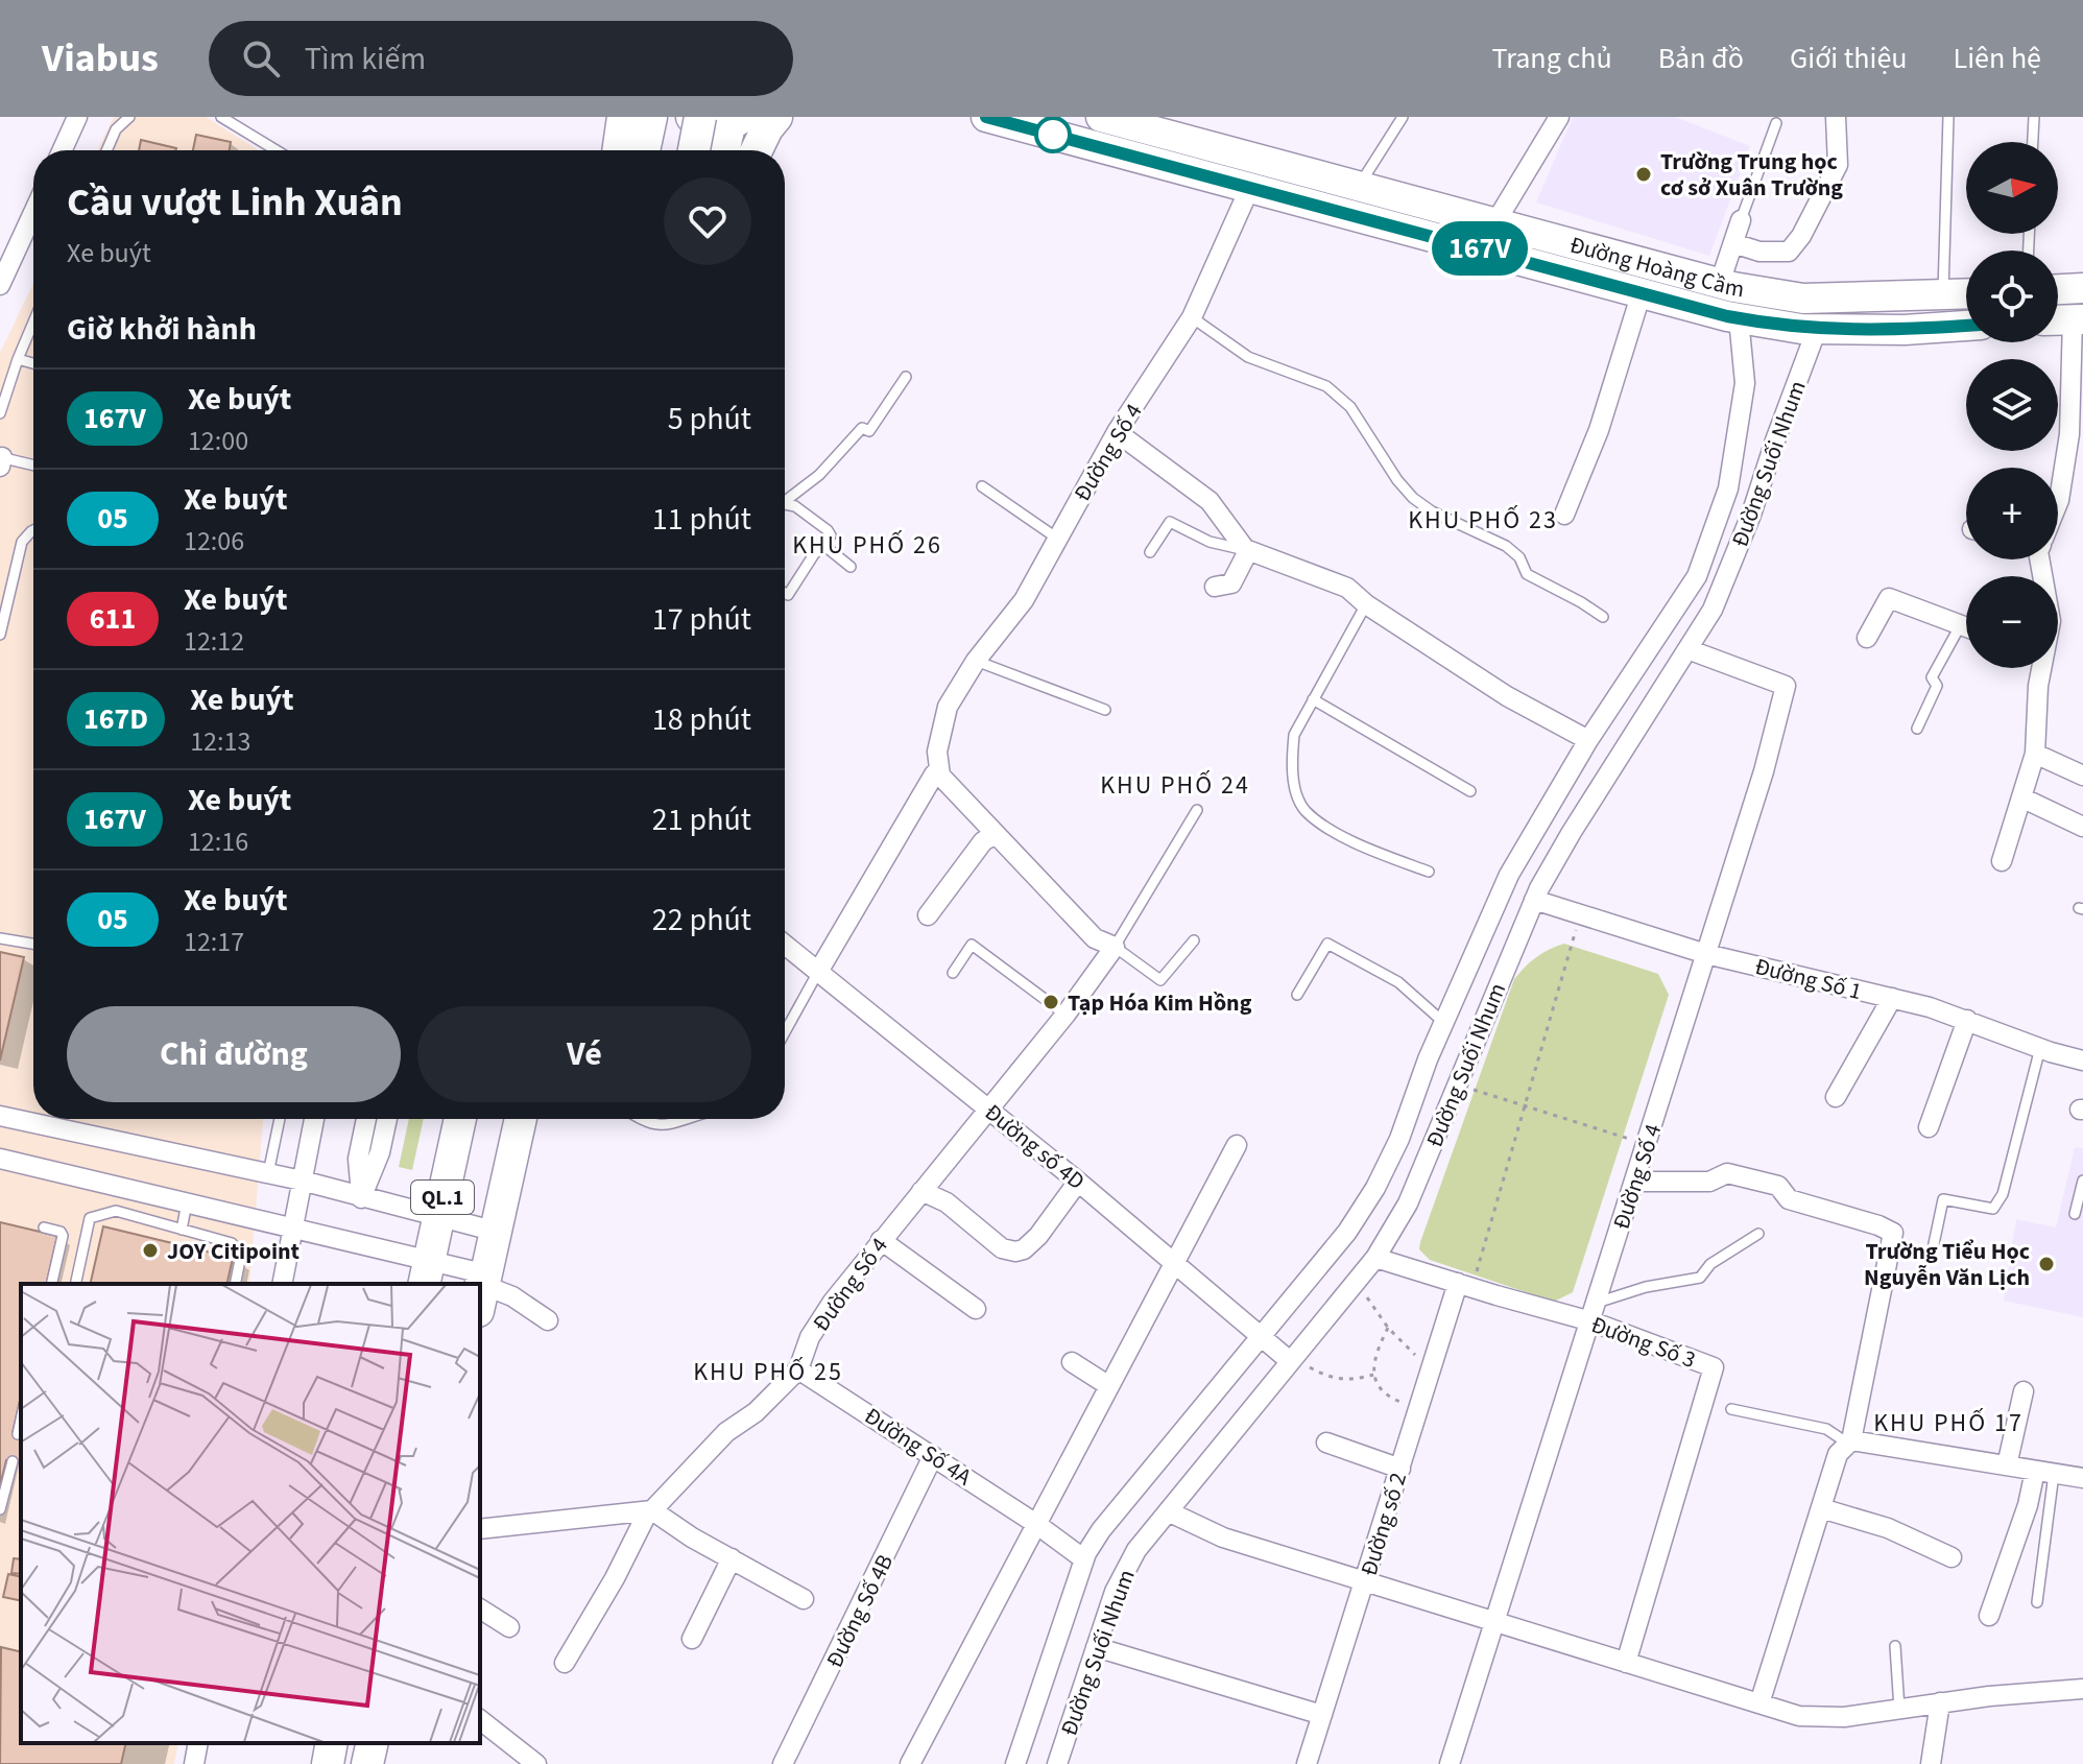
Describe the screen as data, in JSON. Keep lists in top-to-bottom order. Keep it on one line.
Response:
{"streets":{"highway":["QL.1"],"main road":["Đường Hoàng Cầm"],"street":["Đường Số 4","Đường Suối Nhum","Đường Số 1","Đường số 4D","Đường Số 3","Đường Số 4A","Đường số 2","Đường Số 4B"]},"crossings":[["Đường Hoàng Cầm","Đường Số 4"],["Đường Hoàng Cầm","Đường Suối Nhum"],["Đường Số 4","Đường Suối Nhum"],["Đường Số 4","Đường Số 1"],["Đường Số 4","Đường số 4D"],["Đường Số 4","Đường Số 3"],["Đường Số 4","Đường Số 4A"],["Đường Suối Nhum","Đường Số 1"],["Đường Suối Nhum","Đường số 4D"],["Đường Suối Nhum","Đường Số 3"],["Đường Suối Nhum","Đường Số 4A"],["Đường Số 3","Đường số 2"],["Đường Số 4A","Đường Số 4B"]],"districts":["KHU PHỐ 23","KHU PHỐ 26","KHU PHỐ 24","KHU PHỐ 25","KHU PHỐ 17"],"places":["Trường Trung học cơ sở Xuân Trường","Tạp Hóa Kim Hồng","JOY Citipoint","Trường Tiểu Học Nguyễn Văn Lịch"],"lines":["bus line 167V"],"north":"right","page":{"header":"Viabus","search":"Tìm kiếm","nav":["Trang chủ","Bản đồ","Giới thiệu","Liên hệ"],"on_map":"167V","map_buttons":["+","−"],"heading":[["Cầu vượt Linh Xuân","Xe buýt"],"Giờ khởi hành"],"list":[{"mark":"167V","name":"Xe buýt","note":"12:00","value":"5 phút"},{"mark":"05","name":"Xe buýt","note":"12:06","value":"11 phút"},{"mark":"611","name":"Xe buýt","note":"12:12","value":"17 phút"},{"mark":"167D","name":"Xe buýt","note":"12:13","value":"18 phút"},{"mark":"167V","name":"Xe buýt","note":"12:16","value":"21 phút"},{"mark":"05","name":"Xe buýt","note":"12:17","value":"22 phút"}],"buttons":["Chỉ đường","Vé"]}}
